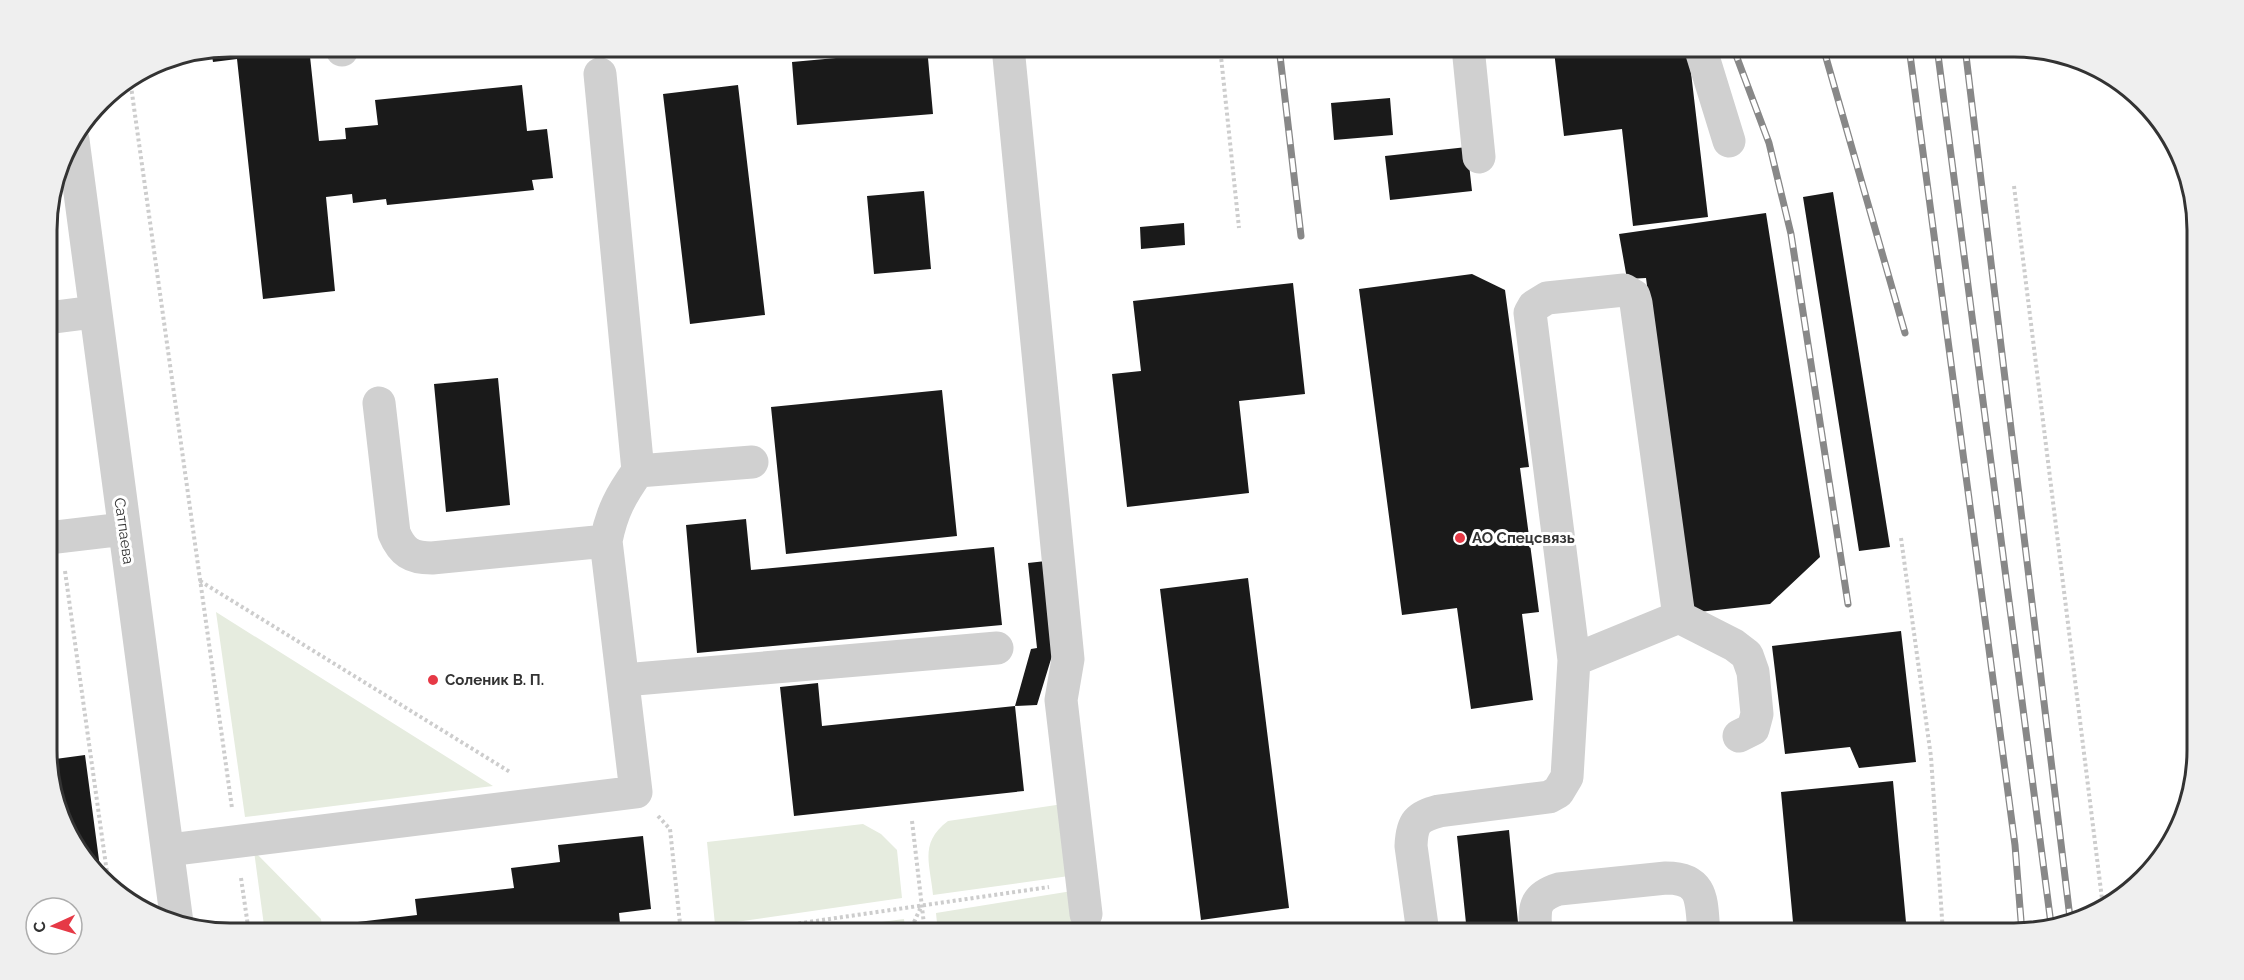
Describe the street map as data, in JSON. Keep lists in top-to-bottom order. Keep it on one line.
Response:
{"streets":{"street":["Сатпаева"]},"places":["АО Спецсвязь","Соленик В. П."],"north":"left"}
